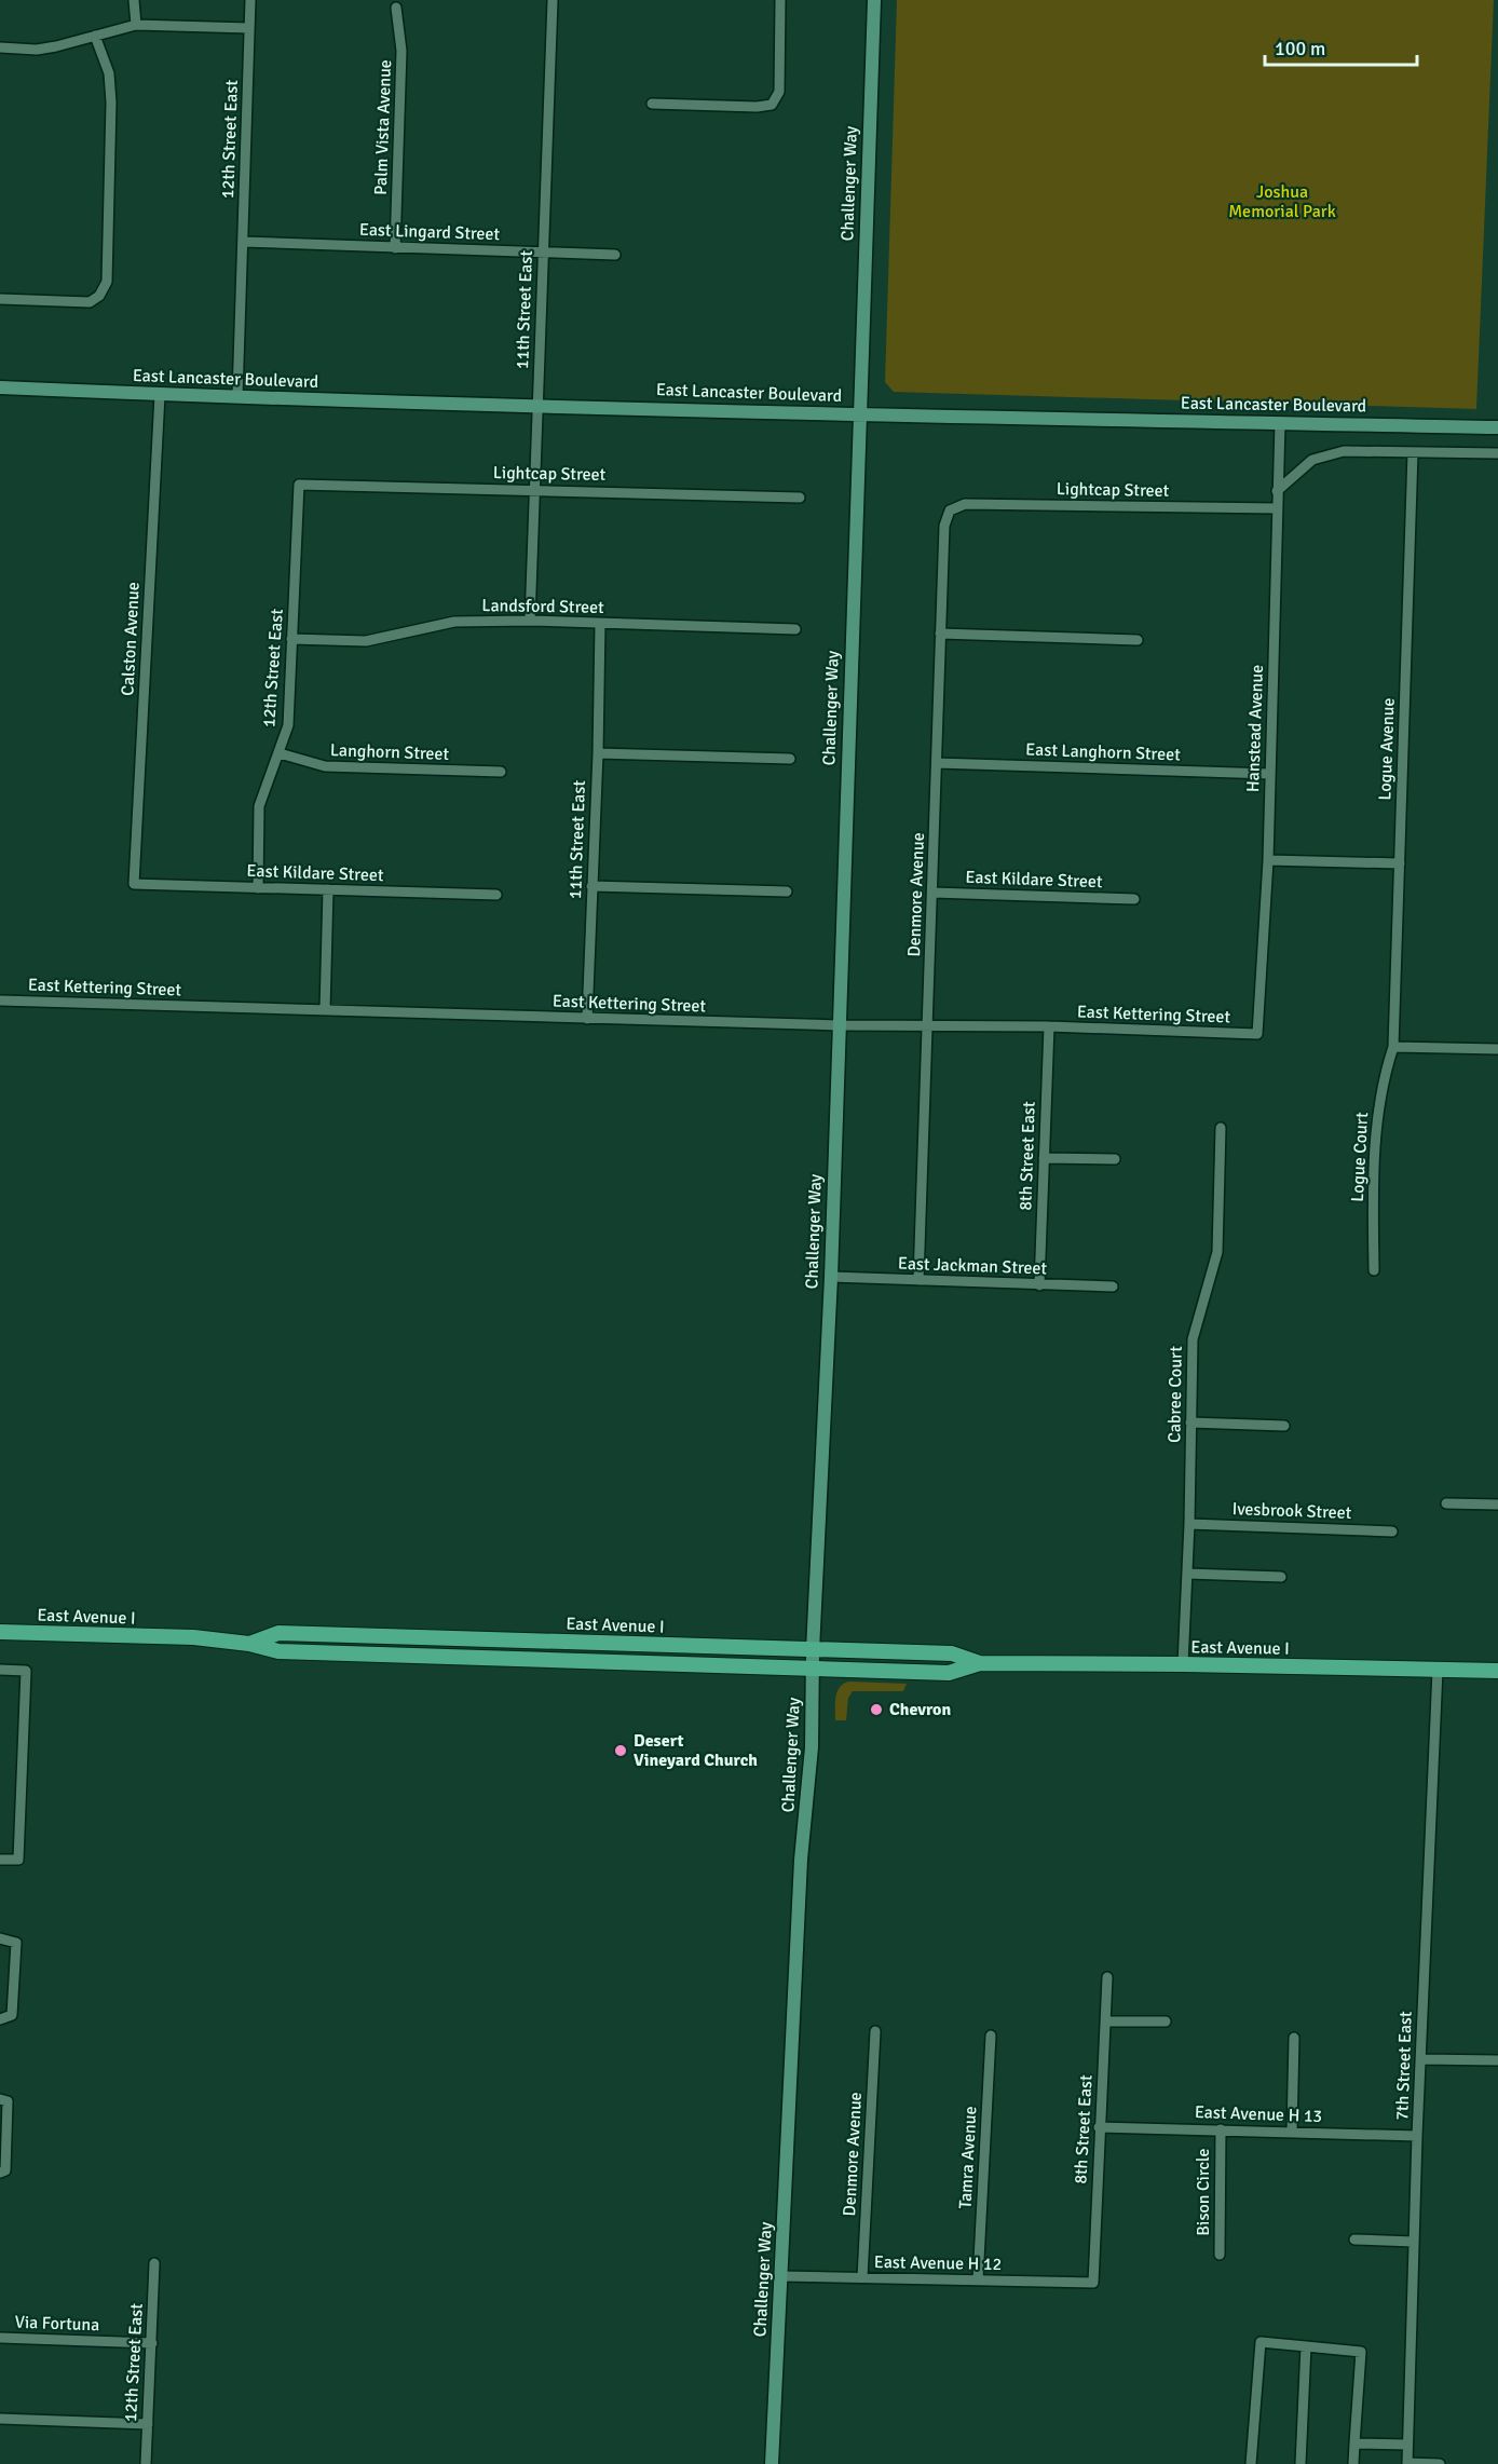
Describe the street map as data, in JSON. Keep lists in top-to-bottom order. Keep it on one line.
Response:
{"streets":{"main road":["Challenger Way","East Lancaster Boulevard","East Avenue I"],"street":["Palm Vista Avenue","12th Street East","East Lingard Street","11th Street East","Lightcap Street","Landsford Street","Calston Avenue","Hanstead Avenue","Logue Avenue","Langhorn Street","East Langhorn Street","East Kildare Street","Denmore Avenue","East Kettering Street","8th Street East","Logue Court","East Jackman Street","Cabree Court","Ivesbrook Street","7th Street East","East Avenue H 13","Tamra Avenue","Bison Circle","East Avenue H 12","Via Fortuna"]},"crossings":[["Palm Vista Avenue","East Lingard Street"],["12th Street East","East Lingard Street"],["12th Street East","East Lancaster Boulevard"],["12th Street East","Lightcap Street"],["12th Street East","Landsford Street"],["12th Street East","Langhorn Street"],["12th Street East","East Kildare Street"],["12th Street East","Via Fortuna"],["Challenger Way","East Lancaster Boulevard"],["Challenger Way","East Kettering Street"],["Challenger Way","East Jackman Street"],["Challenger Way","East Avenue I"],["Challenger Way","East Avenue H 12"],["East Lingard Street","11th Street East"],["11th Street East","East Lancaster Boulevard"],["11th Street East","Lightcap Street"],["11th Street East","Landsford Street"],["11th Street East","East Kettering Street"],["East Lancaster Boulevard","Calston Avenue"],["East Lancaster Boulevard","Hanstead Avenue"],["Lightcap Street","Hanstead Avenue"],["Lightcap Street","Denmore Avenue"],["Calston Avenue","East Kildare Street"],["Hanstead Avenue","East Langhorn Street"],["Hanstead Avenue","East Kettering Street"],["Logue Avenue","Logue Court"],["East Langhorn Street","Denmore Avenue"],["East Kildare Street","Denmore Avenue"],["Denmore Avenue","East Kettering Street"],["Denmore Avenue","East Jackman Street"],["Denmore Avenue","East Avenue H 12"],["East Kettering Street","8th Street East"],["8th Street East","East Jackman Street"],["8th Street East","East Avenue H 13"],["8th Street East","East Avenue H 12"],["Cabree Court","Ivesbrook Street"],["Cabree Court","East Avenue I"],["East Avenue I","7th Street East"],["7th Street East","East Avenue H 13"],["East Avenue H 13","Bison Circle"],["Tamra Avenue","East Avenue H 12"]],"parks":["Joshua Memorial Park"],"places":["Chevron","Desert Vineyard Church"],"scale_bar":"100 m"}
